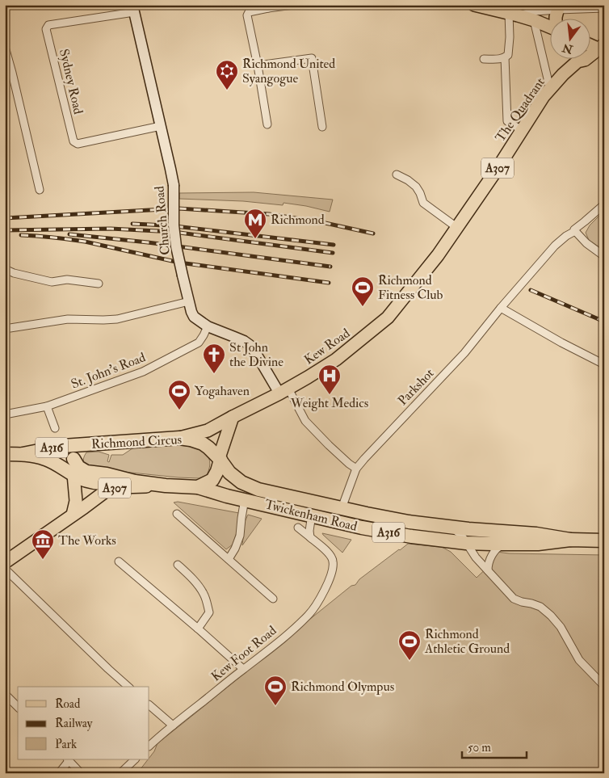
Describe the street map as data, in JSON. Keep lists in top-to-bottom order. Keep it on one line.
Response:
{"streets":{"highway":["Richmond Circus","A316","Twickenham Road"],"main road":["The Quadrant","A307","Kew Road"],"street":["Sydney Road","Church Road","St. John's Road","Parkshot","Kew Foot Road"]},"crossings":[["Sydney Road","Church Road"],["The Quadrant","Kew Road"],["A307","Kew Road"],["A307","Richmond Circus"],["Church Road","Kew Road"],["Church Road","St. John's Road"],["Parkshot","Twickenham Road"],["Richmond Circus","A316"],["Richmond Circus","Twickenham Road"]],"places":{"synagogue":["Richmond United Syangogue"],"metro station":["Richmond"],"sports":["Richmond Fitness Club","Yogahaven","Richmond Athletic Ground","Richmond Olympus"],"church":["St John the Divine"],"hospital":["Weight Medics"],"museum":["The Works"]},"legend":["Road","Railway","Park"],"scale_bar":"50 m","north":"bottom"}
